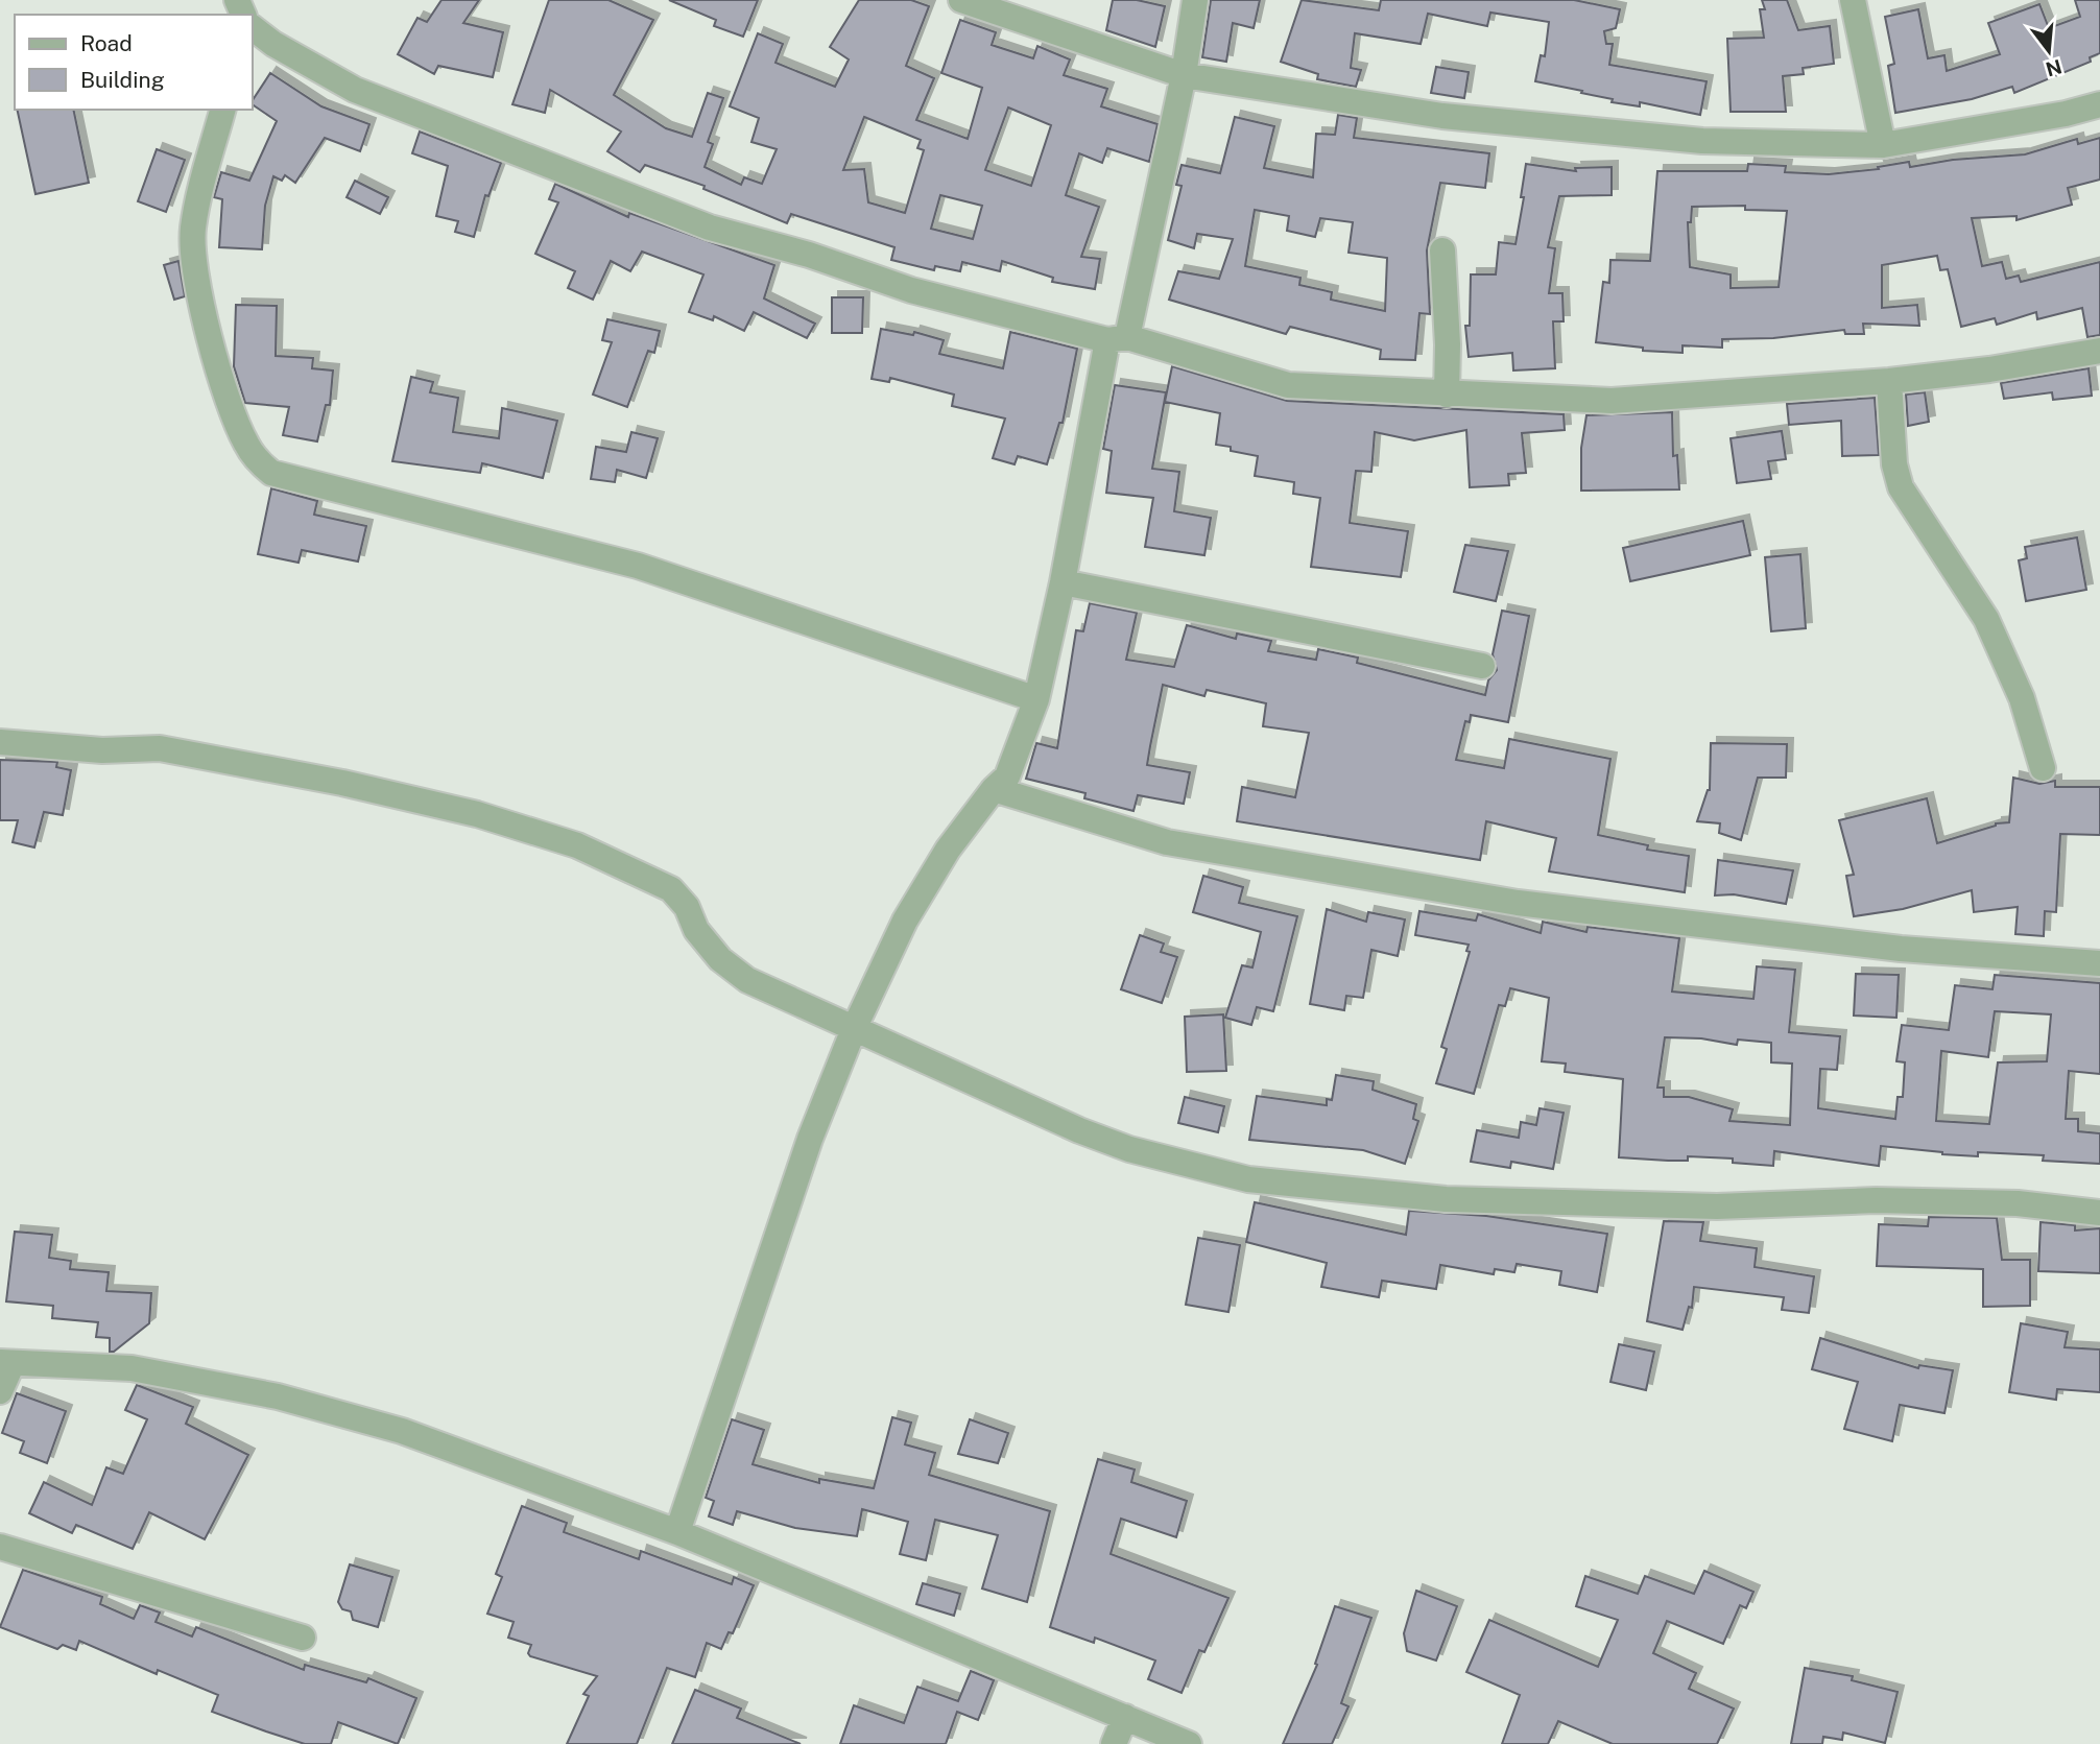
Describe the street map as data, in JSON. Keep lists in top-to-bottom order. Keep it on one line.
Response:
{"legend":["Road","Building"],"north":"bottom"}
